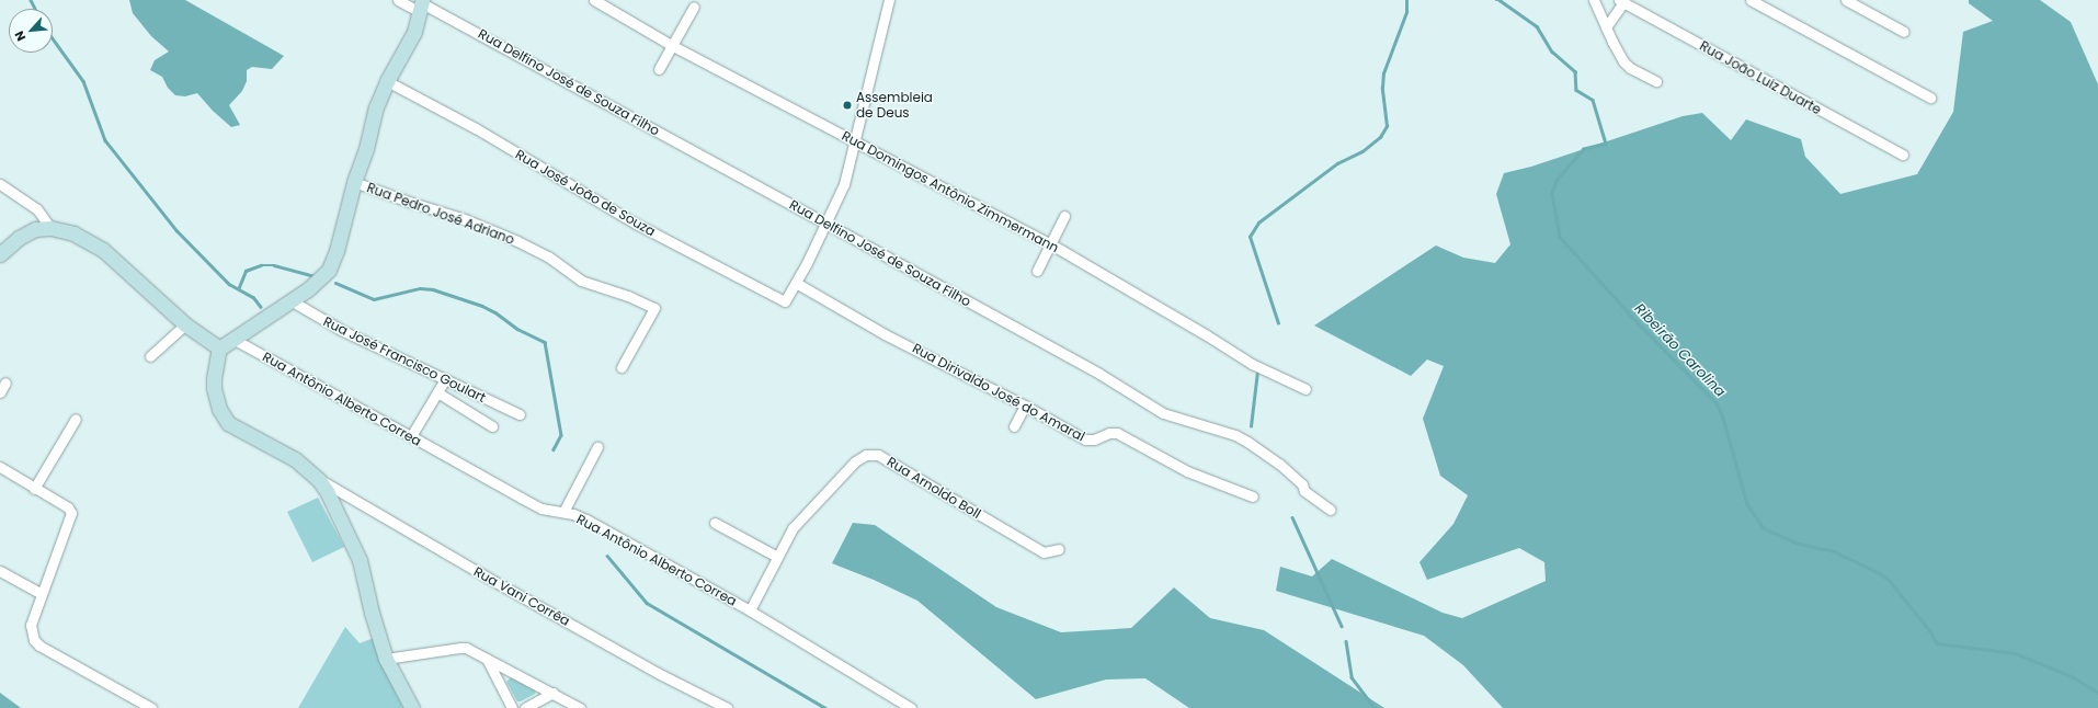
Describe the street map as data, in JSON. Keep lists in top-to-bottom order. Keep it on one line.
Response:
{"streets":{"street":["Rua João Luiz Duarte","Rua Delfino José de Souza Filho","Rua Domingos Antônio Zimmermann","Rua José João de Souza","Rua Pedro José Adriano","Rua José Francisco Goulart","Rua Dirivaldo José do Amaral","Rua Antônio Alberto Correa","Rua Arnoldo Boll","Rua Vani Corrêa"]},"crossings":[["Rua José João de Souza","Rua Dirivaldo José do Amaral"],["Rua Antônio Alberto Correa","Rua Arnoldo Boll"]],"water":["Ribeirão Carolina"],"places":["Assembleia de Deus"],"north":"bottom left"}
